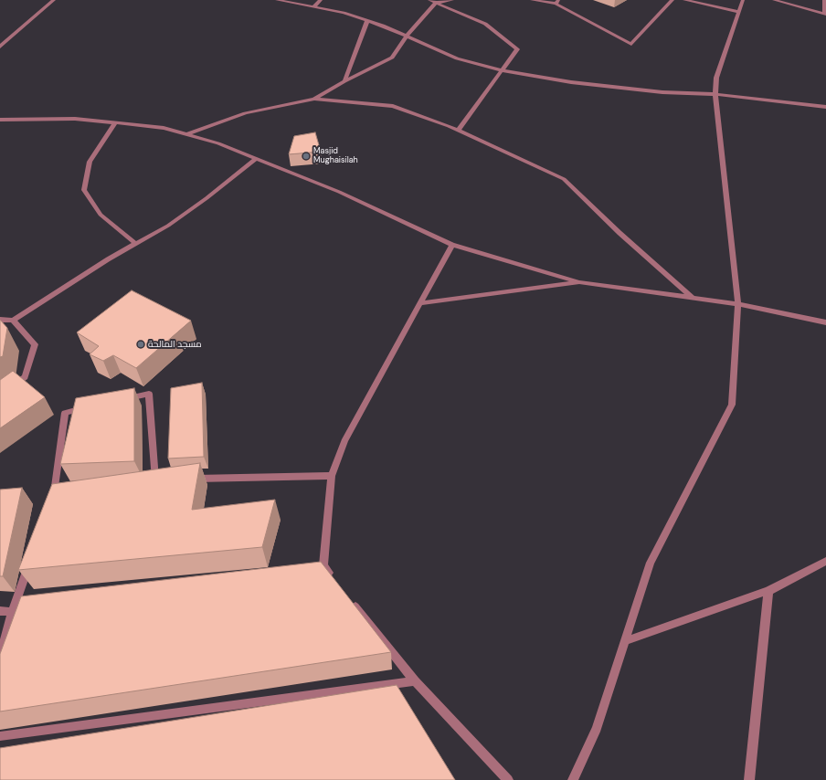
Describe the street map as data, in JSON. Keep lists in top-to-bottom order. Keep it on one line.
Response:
{"places":["Masjid Mughaisilah","مسجد المالحة"]}
